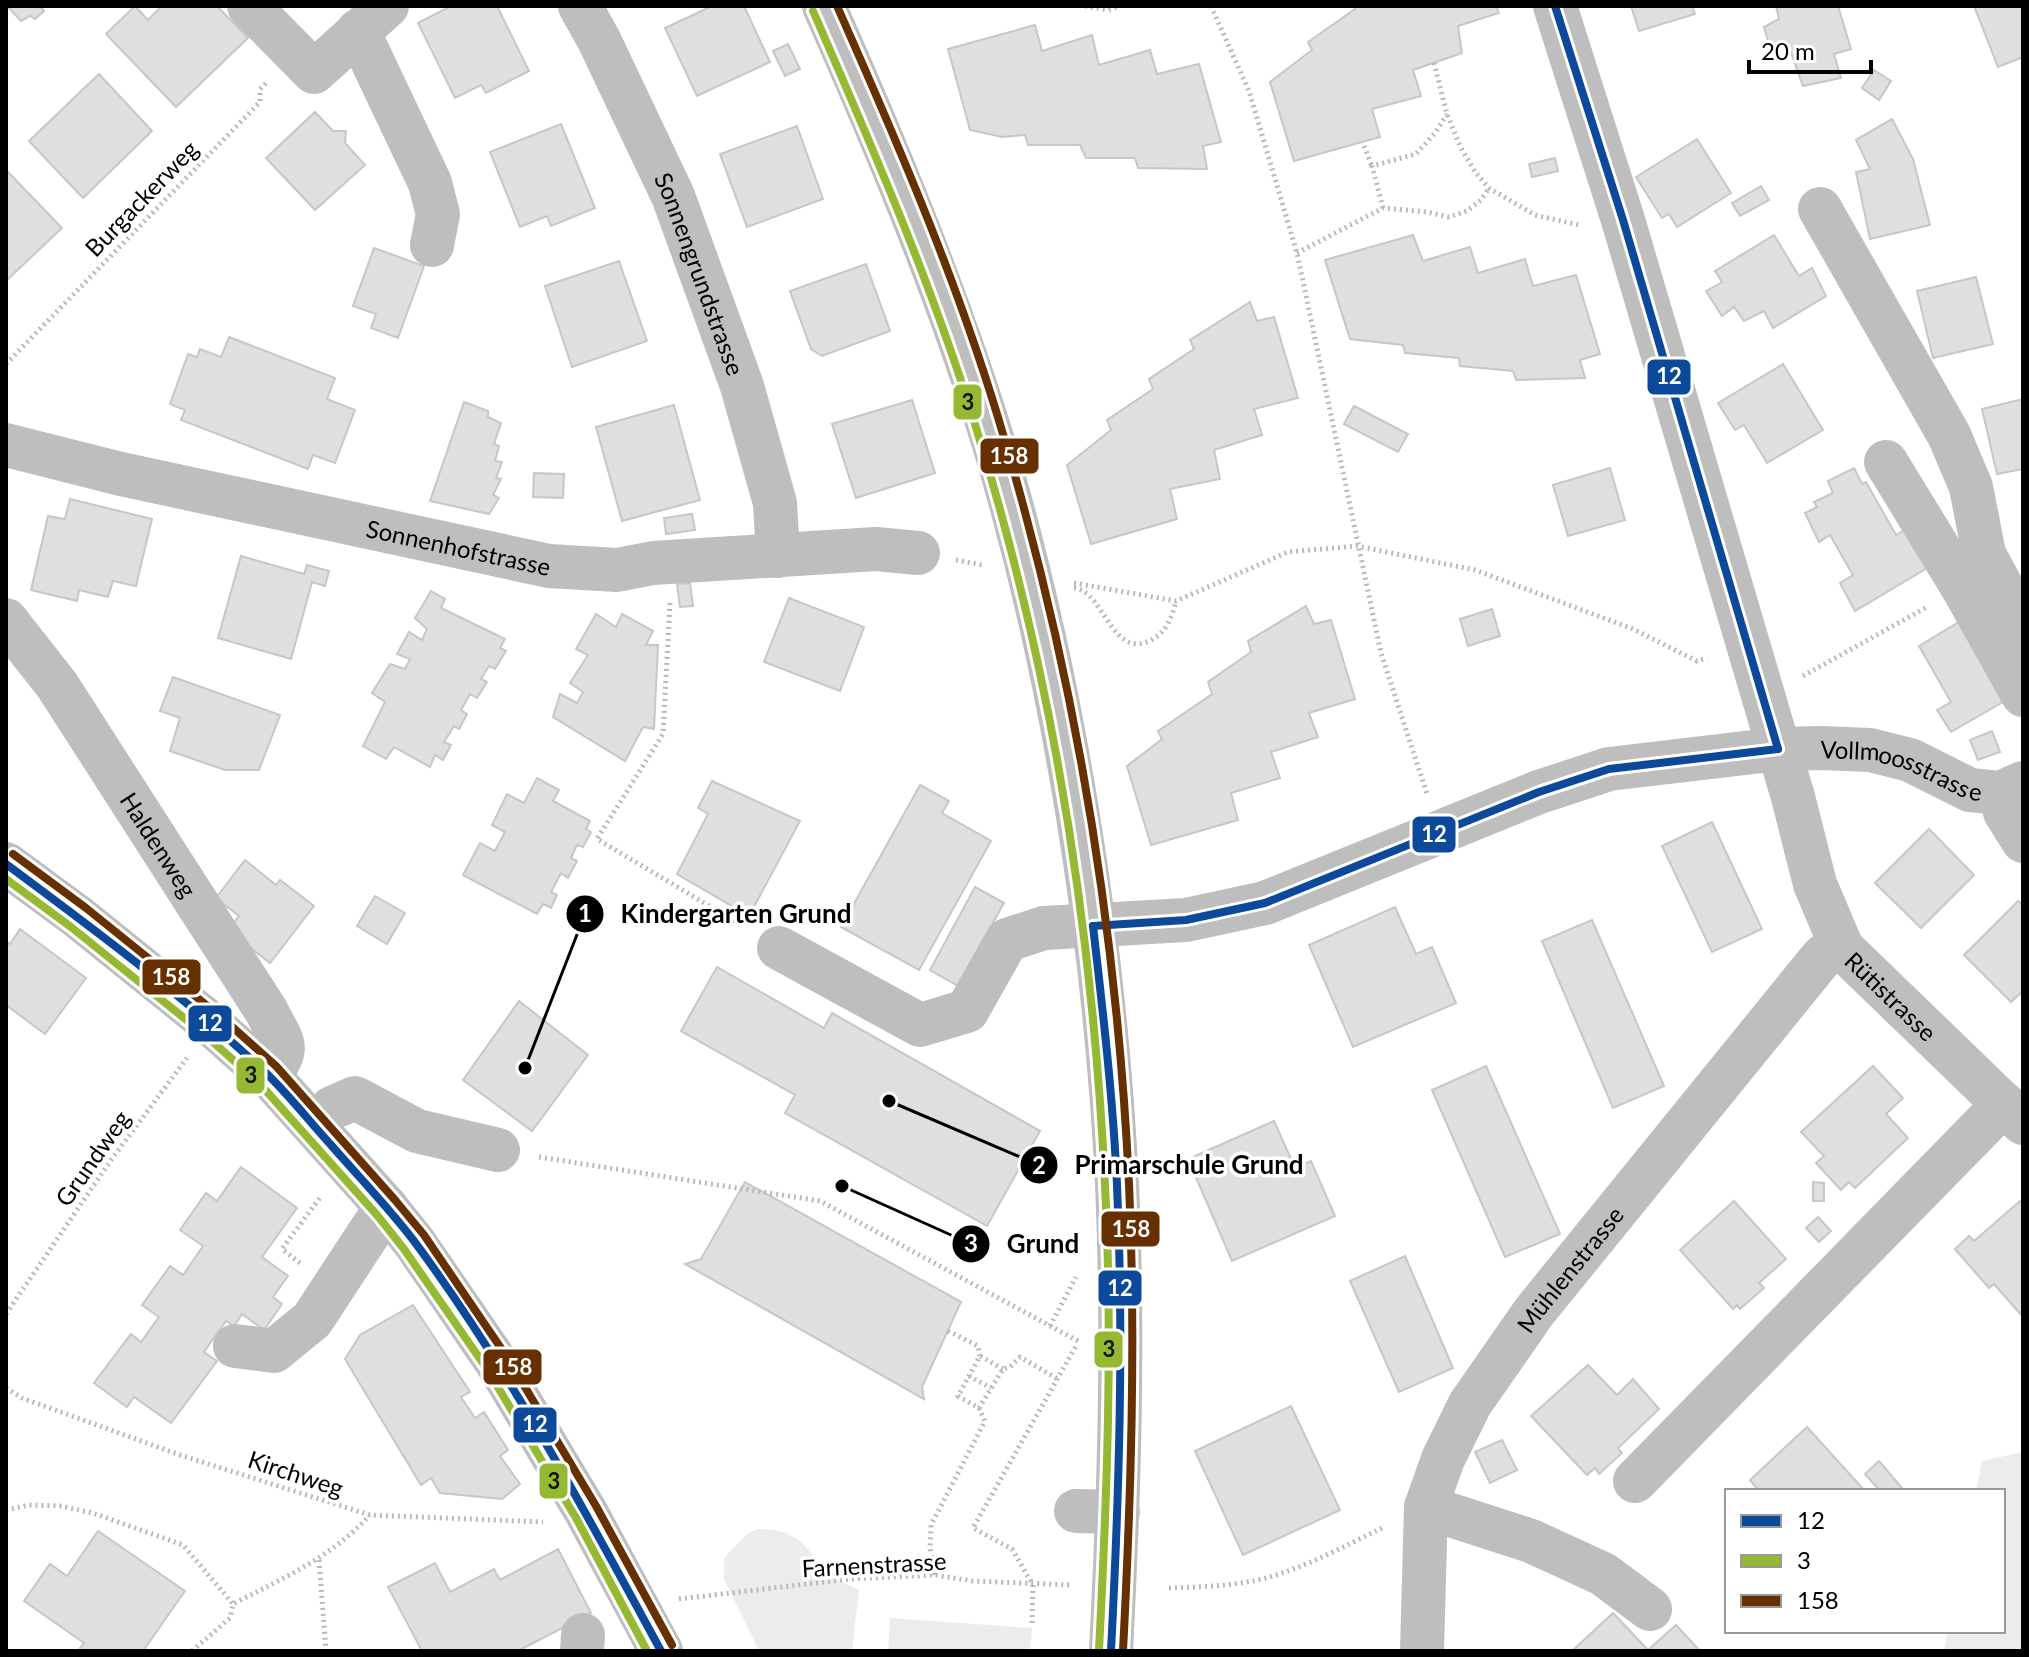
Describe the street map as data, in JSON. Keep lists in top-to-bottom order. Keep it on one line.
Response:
{"streets":{"street":["Sonnengrundstrasse","Sonnenhofstrasse","Vollmoosstrasse","Haldenweg","Rütistrasse","Mühlenstrasse"],"path":["Burgackerweg","Grundweg","Kirchweg","Farnenstrasse"]},"crossings":[["Sonnengrundstrasse","Sonnenhofstrasse"],["Vollmoosstrasse","Rütistrasse"],["Rütistrasse","Mühlenstrasse"]],"places":["Kindergarten Grund","Primarschule Grund","Grund"],"lines":["transit line 12","transit line 158","transit line 3"],"legend":["12","3","158"],"scale_bar":"20 m"}
